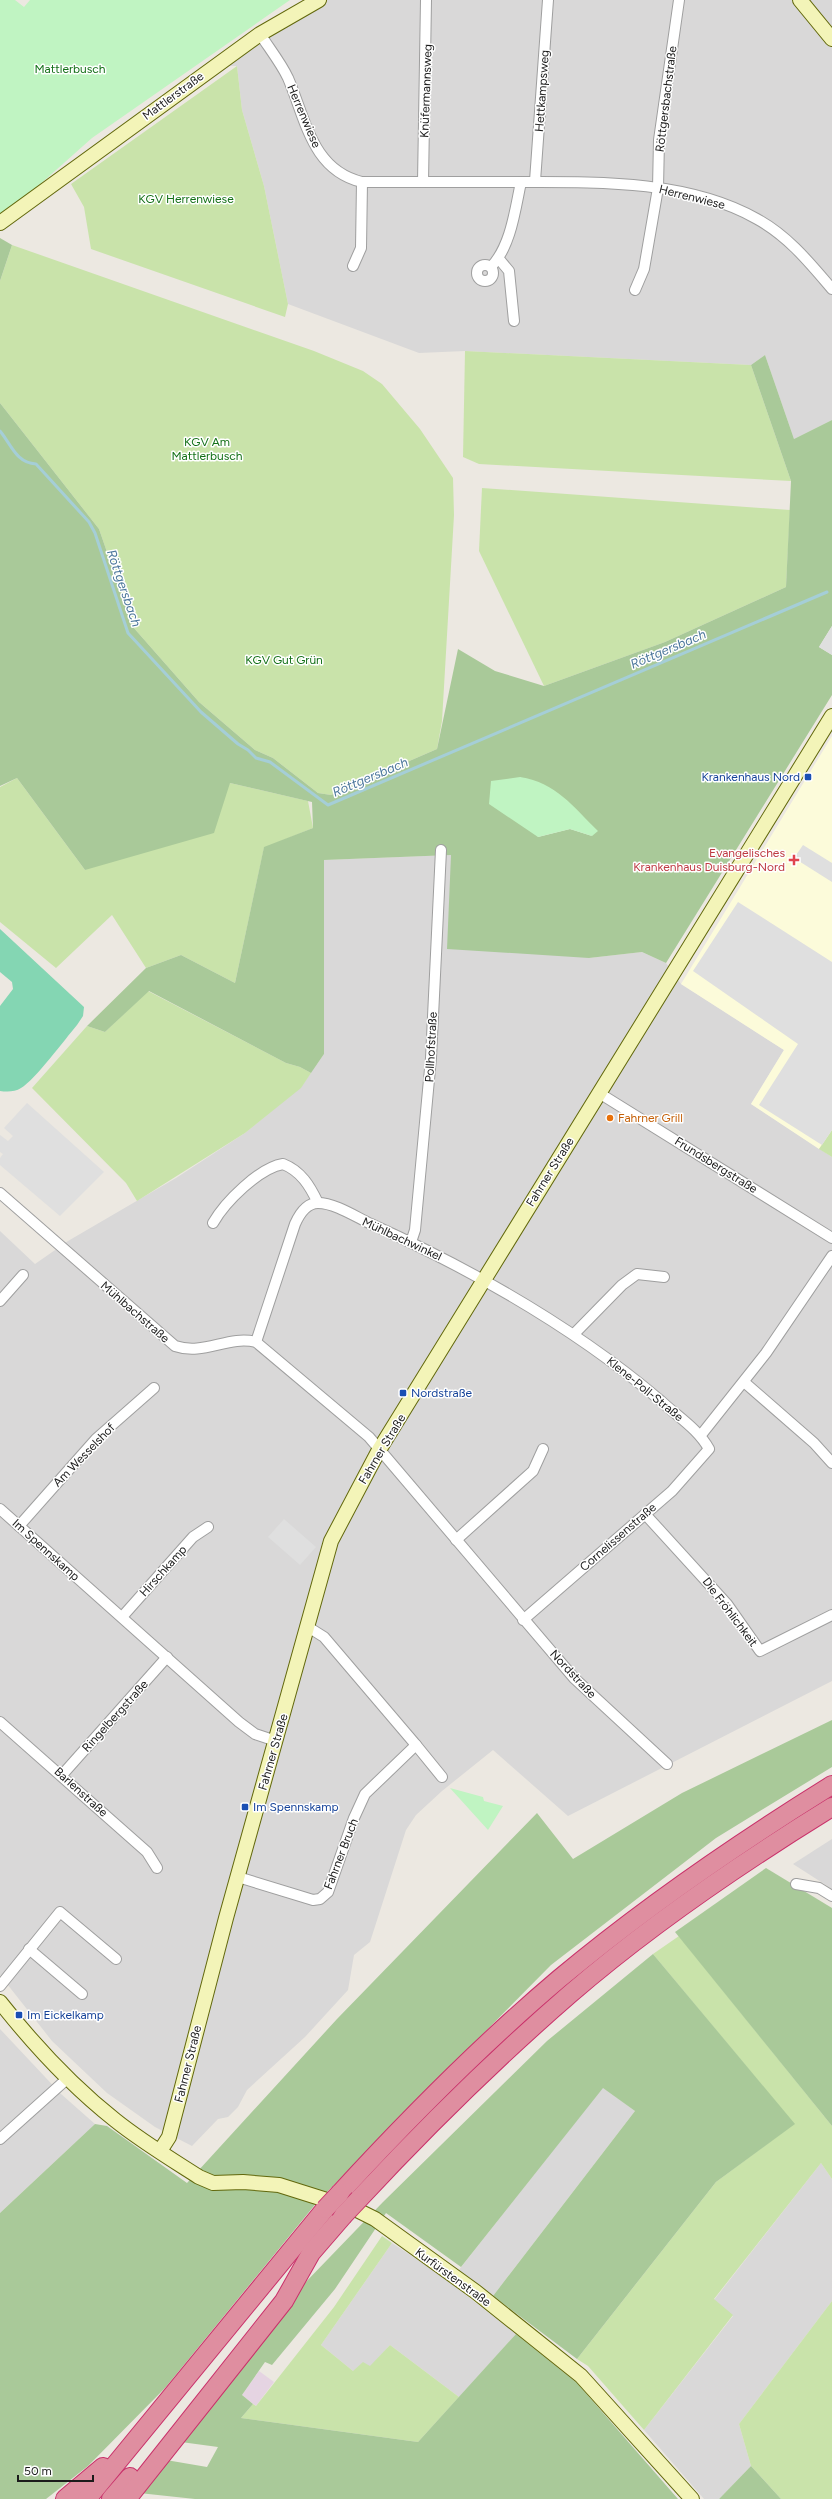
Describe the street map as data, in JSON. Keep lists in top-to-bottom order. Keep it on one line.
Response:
{"streets":{"street":["Knüfermannsweg","Hettkampsweg","Mattlerstraße","Röttgersbachstraße","Herrenwiese","Pollhofstraße","Frundsbergstraße","Fahrner Straße","Mühlbachwinkel","Mühlbachstraße","Klene-Poll-Straße","Am Wesselshof","Cornelissenstraße","Im Spennskamp","Hirschkamp","Die Fröhlichkeit","Nordstraße","Ringelbergstraße","Barlenstraße","Fahrner Bruch","Kurfürstenstraße"]},"crossings":[["Knüfermannsweg","Herrenwiese"],["Hettkampsweg","Herrenwiese"],["Mattlerstraße","Herrenwiese"],["Röttgersbachstraße","Herrenwiese"],["Pollhofstraße","Mühlbachwinkel"],["Frundsbergstraße","Fahrner Straße"],["Fahrner Straße","Mühlbachwinkel"],["Fahrner Straße","Klene-Poll-Straße"],["Fahrner Straße","Im Spennskamp"],["Fahrner Straße","Nordstraße"],["Fahrner Straße","Fahrner Bruch"],["Fahrner Straße","Kurfürstenstraße"],["Mühlbachwinkel","Klene-Poll-Straße"],["Klene-Poll-Straße","Cornelissenstraße"],["Am Wesselshof","Im Spennskamp"],["Cornelissenstraße","Die Fröhlichkeit"],["Cornelissenstraße","Nordstraße"],["Im Spennskamp","Hirschkamp"],["Im Spennskamp","Ringelbergstraße"],["Ringelbergstraße","Barlenstraße"]],"water":["Röttgersbach"],"parks":["Mattlerbusch","KGV Herrenwiese","KGV Am Mattlerbusch","KGV Gut Grün"],"places":{"transit":["Krankenhaus Nord","Nordstraße","Im Spennskamp","Im Eickelkamp"],"health":["Evangelisches Krankenhaus Duisburg-Nord"],"other":["Fahrner Grill"]},"scale_bar":"50 m"}
